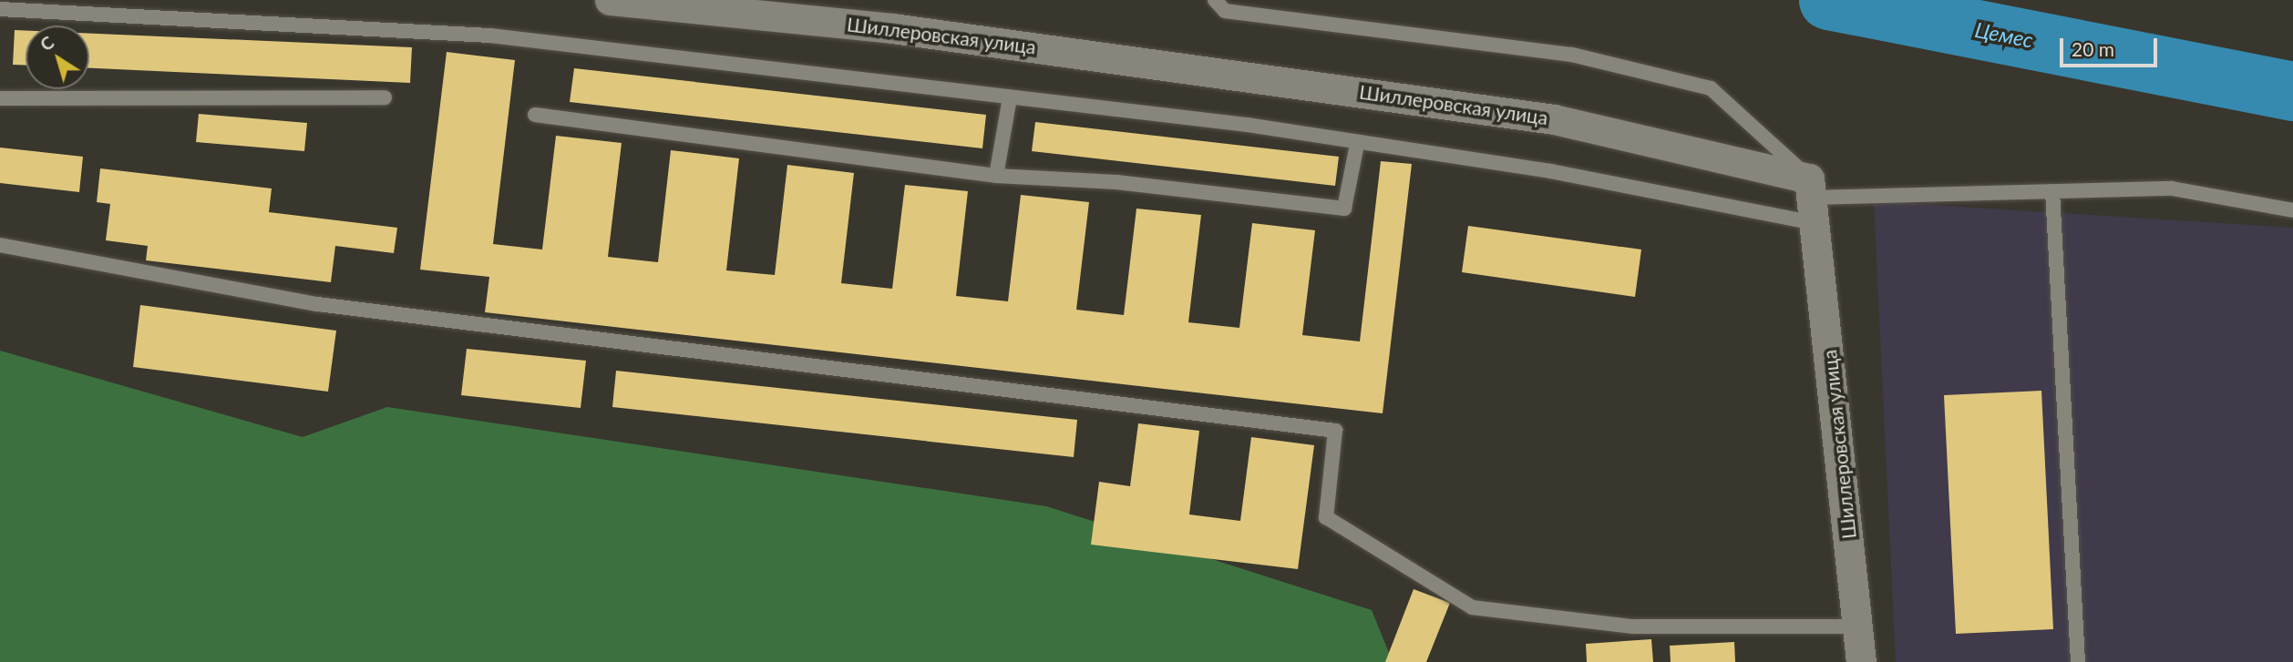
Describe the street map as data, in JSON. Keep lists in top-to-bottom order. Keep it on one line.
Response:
{"streets":{"street":["Шиллеровская улица"]},"water":["Цемес"],"scale_bar":"20 m","north":"top left"}
